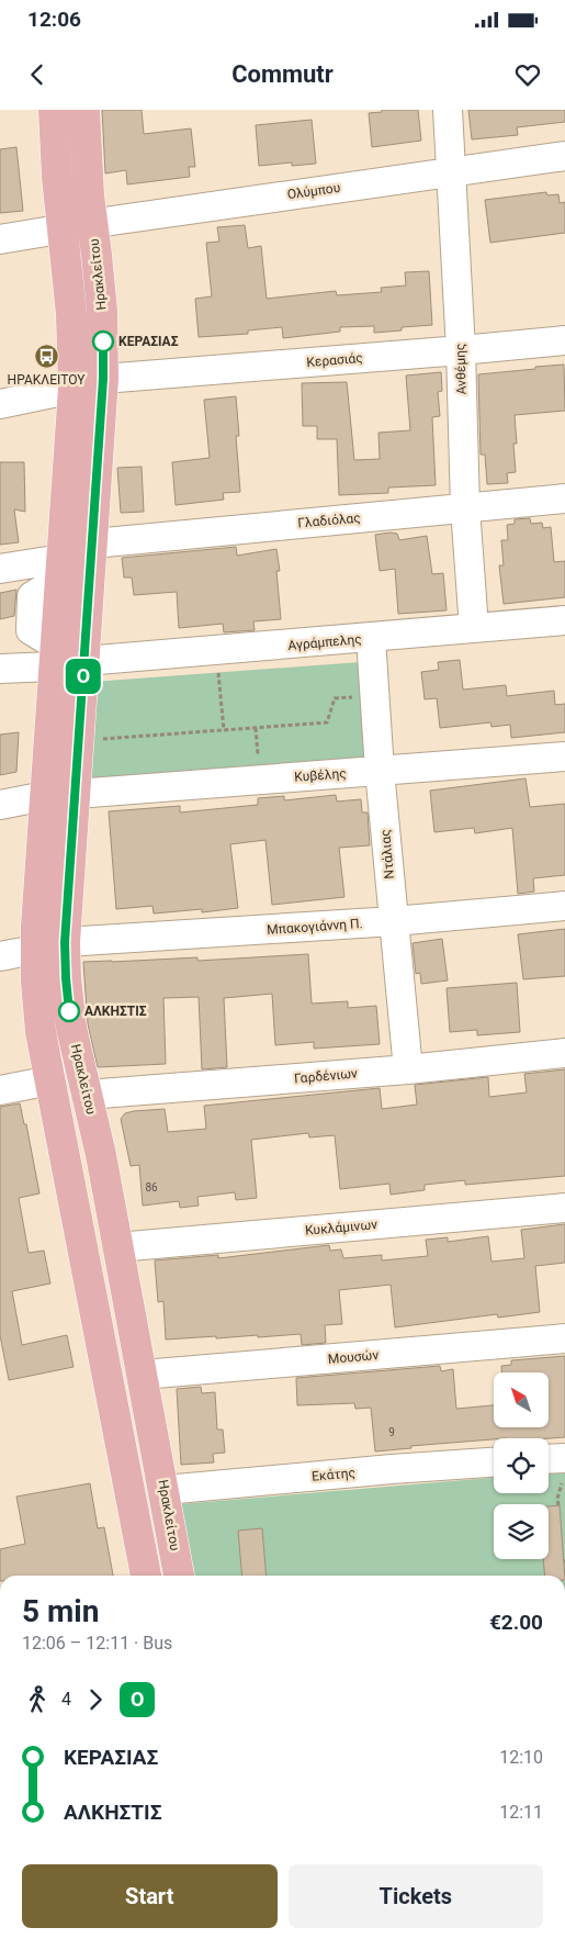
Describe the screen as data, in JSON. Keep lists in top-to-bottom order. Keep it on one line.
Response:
{"streets":{"main road":["Ηρακλείτου"],"street":["Ολύμπου","Κερασιάς","Ανθέμης","Γλαδιόλας","Αγράμπελης","Κυβέλης","Ντάλιας","Μπακογιάννη Π.","Γαρδένιων","Κυκλάμινων","Μουσών","Εκάτης"]},"crossings":[["Ολύμπου","Ηρακλείτου"],["Ολύμπου","Ανθέμης"],["Ηρακλείτου","Κερασιάς"],["Ηρακλείτου","Γλαδιόλας"],["Ηρακλείτου","Αγράμπελης"],["Ηρακλείτου","Κυβέλης"],["Ηρακλείτου","Μπακογιάννη Π."],["Ηρακλείτου","Γαρδένιων"],["Ηρακλείτου","Κυκλάμινων"],["Ηρακλείτου","Μουσών"],["Ηρακλείτου","Εκάτης"],["Κερασιάς","Ανθέμης"],["Ανθέμης","Γλαδιόλας"],["Ανθέμης","Αγράμπελης"],["Αγράμπελης","Ντάλιας"],["Κυβέλης","Ντάλιας"],["Ντάλιας","Μπακογιάννη Π."],["Ντάλιας","Γαρδένιων"]],"places":{"other":["ΚΕΡΑΣΙΑΣ","ΑΛΚΗΣΤΙΣ"],"bus stop":["ΗΡΑΚΛΕΙΤΟΥ"]},"lines":["bus line Ο"],"house_numbers":["86","9"],"north":"top left","page":{"status":"12:06","header":"Commutr","on_map":"Ο","heading":["5 min","12:06 – 12:11 · Bus","€2.00"],"legs":["4","Ο"],"list":[{"name":"ΚΕΡΑΣΙΑΣ","value":"12:10"},{"name":"ΑΛΚΗΣΤΙΣ","value":"12:11"}],"buttons":["Start","Tickets"]}}
